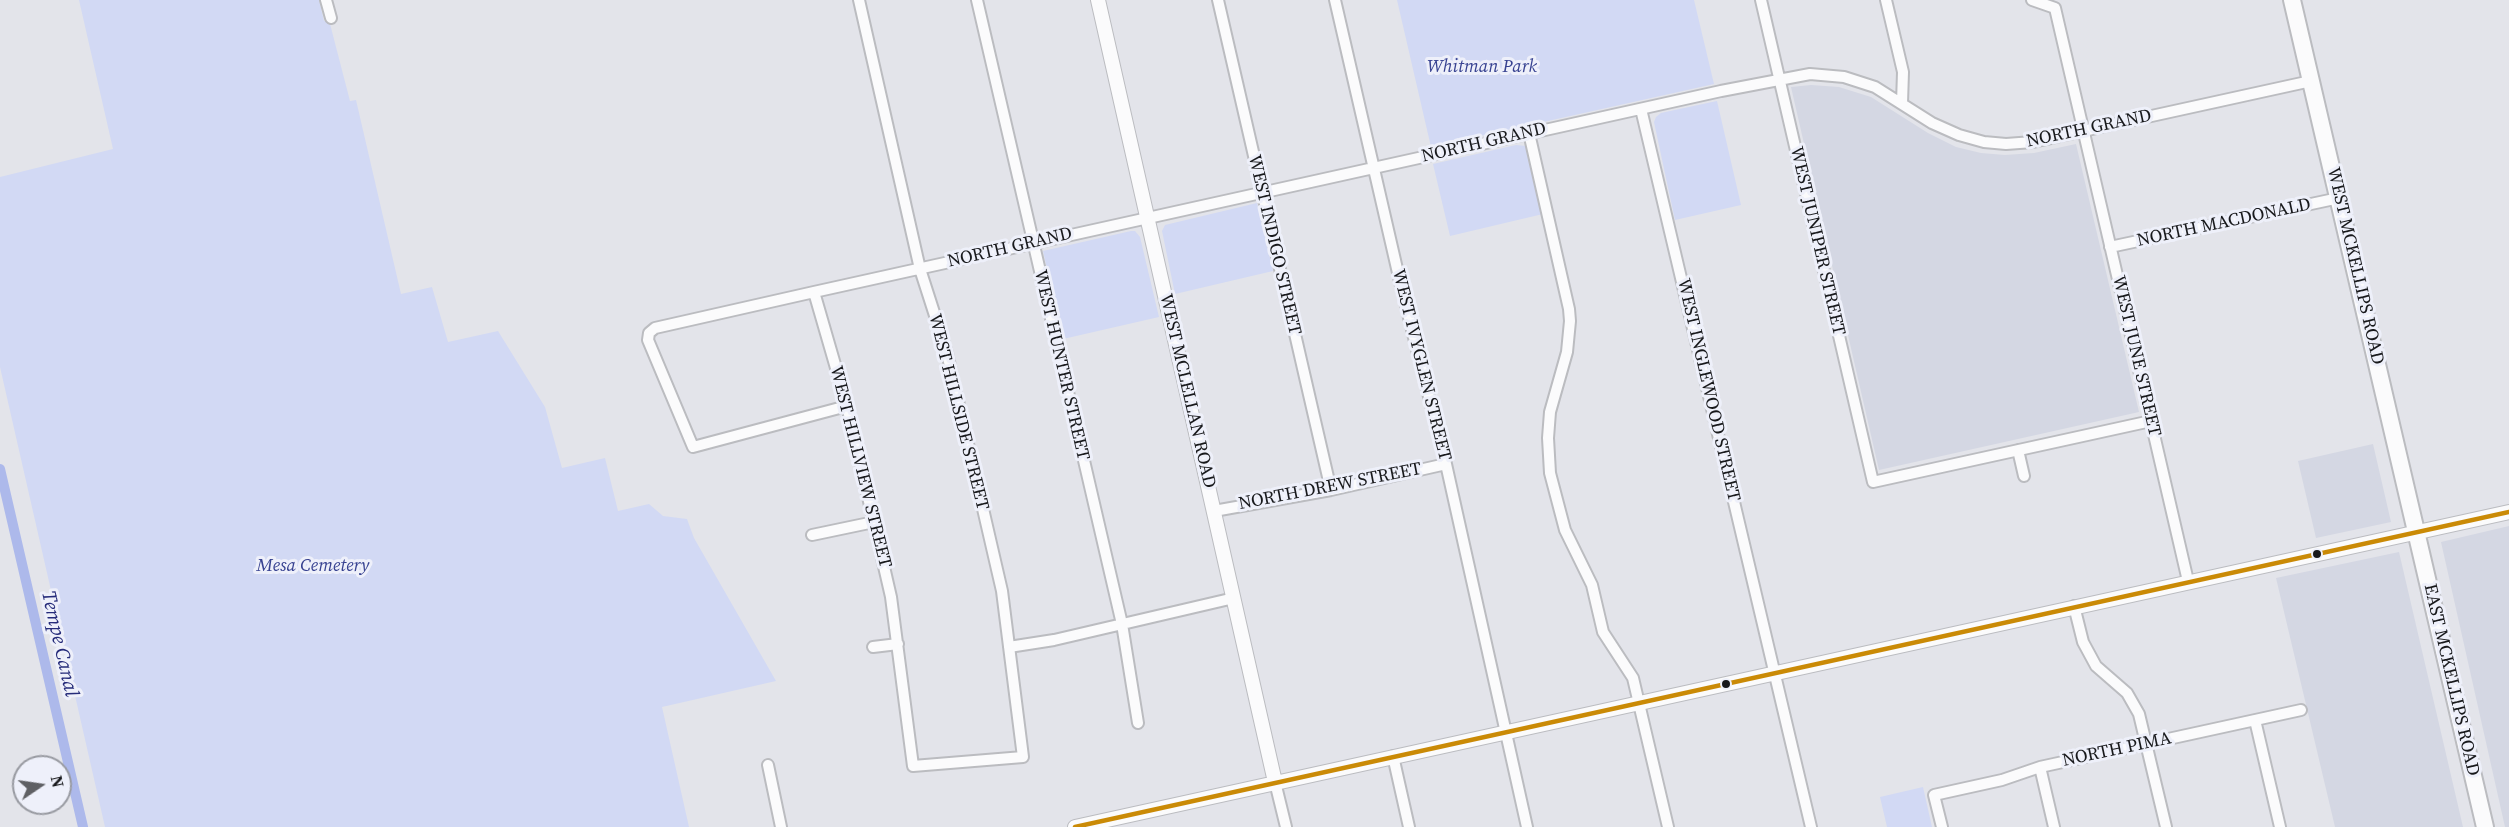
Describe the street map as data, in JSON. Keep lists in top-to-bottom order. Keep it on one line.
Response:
{"streets":{"main road":["WEST MCKELLIPS ROAD","EAST MCKELLIPS ROAD"],"street":["NORTH GRAND","NORTH MACDONALD","WEST JUNIPER STREET","WEST INDIGO STREET","WEST JUNE STREET","WEST HUNTER STREET","WEST IVYGLEN STREET","WEST INGLEWOOD STREET","WEST MCLELLAN ROAD","WEST HILLSIDE STREET","WEST HILLVIEW STREET","NORTH DREW STREET","NORTH PIMA"]},"crossings":[["NORTH GRAND","WEST JUNIPER STREET"],["NORTH GRAND","WEST INDIGO STREET"],["NORTH GRAND","WEST MCKELLIPS ROAD"],["NORTH GRAND","WEST JUNE STREET"],["NORTH GRAND","WEST HUNTER STREET"],["NORTH GRAND","WEST IVYGLEN STREET"],["NORTH GRAND","WEST INGLEWOOD STREET"],["NORTH GRAND","WEST MCLELLAN ROAD"],["NORTH GRAND","WEST HILLSIDE STREET"],["NORTH GRAND","WEST HILLVIEW STREET"],["NORTH MACDONALD","WEST MCKELLIPS ROAD"],["NORTH MACDONALD","WEST JUNE STREET"],["WEST INDIGO STREET","NORTH DREW STREET"],["WEST MCKELLIPS ROAD","EAST MCKELLIPS ROAD"],["WEST IVYGLEN STREET","NORTH DREW STREET"],["WEST MCLELLAN ROAD","NORTH DREW STREET"],["WEST HILLSIDE STREET","WEST HILLVIEW STREET"]],"water":["Tempe Canal"],"parks":["Whitman Park","Mesa Cemetery"],"north":"right"}
